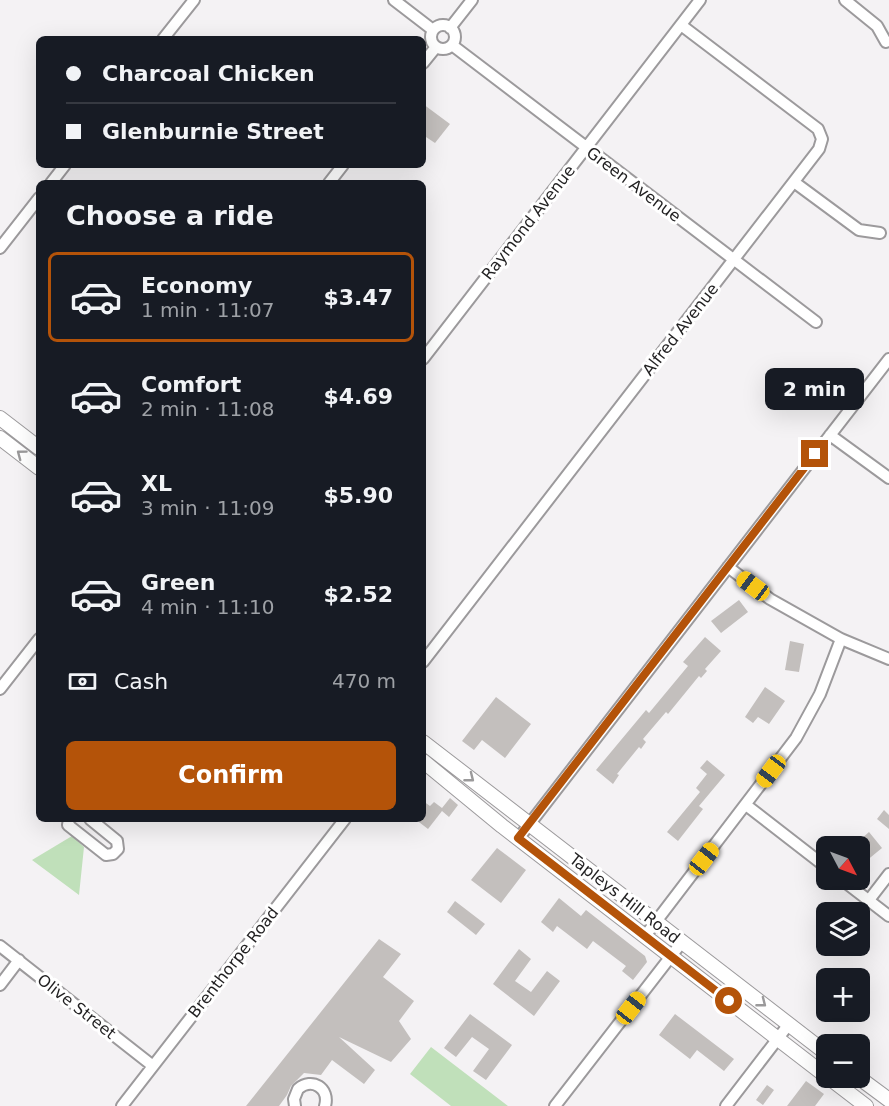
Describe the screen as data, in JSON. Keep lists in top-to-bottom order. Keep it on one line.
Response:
{"streets":{"main road":["Tapleys Hill Road"],"street":["Green Avenue","Raymond Avenue","Alfred Avenue","Brenthorpe Road","Olive Street"]},"crossings":[["Green Avenue","Raymond Avenue"],["Green Avenue","Alfred Avenue"],["Raymond Avenue","Alfred Avenue"],["Brenthorpe Road","Olive Street"]],"north":"bottom right","page":{"banner":["Charcoal Chicken","Glenburnie Street"],"heading":"Choose a ride","list":[{"name":"Economy","note":"1 min · 11:07","value":"$3.47"},{"name":"Comfort","note":"2 min · 11:08","value":"$4.69"},{"name":"XL","note":"3 min · 11:09","value":"$5.90"},{"name":"Green","note":"4 min · 11:10","value":"$2.52"}],"bubble":"2 min","pay":["Cash","470 m"],"buttons":"Confirm","map_buttons":["+","−"]}}
